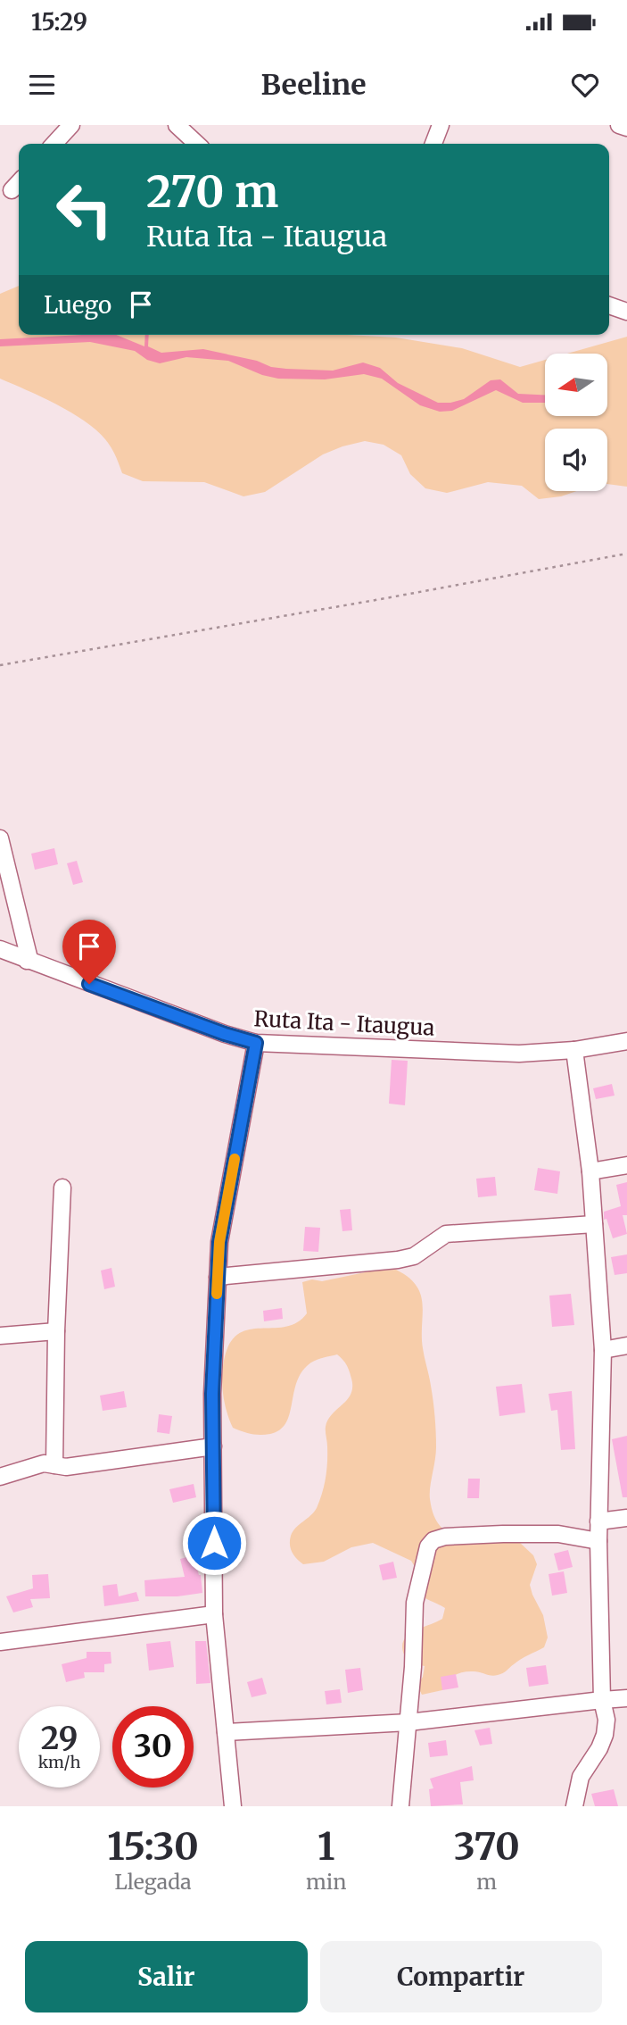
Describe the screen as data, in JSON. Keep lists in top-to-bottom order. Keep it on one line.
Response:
{"streets":{"street":["Ruta Ita - Itaugua"]},"north":"left","page":{"status":"15:29","header":"Beeline","turn":["270 m","Ruta Ita - Itaugua"],"then":"Luego","speed":"29 km/h","limit":"30","eta":["15:30","Llegada","1","min","370","m"],"buttons":["Salir","Compartir"]}}
